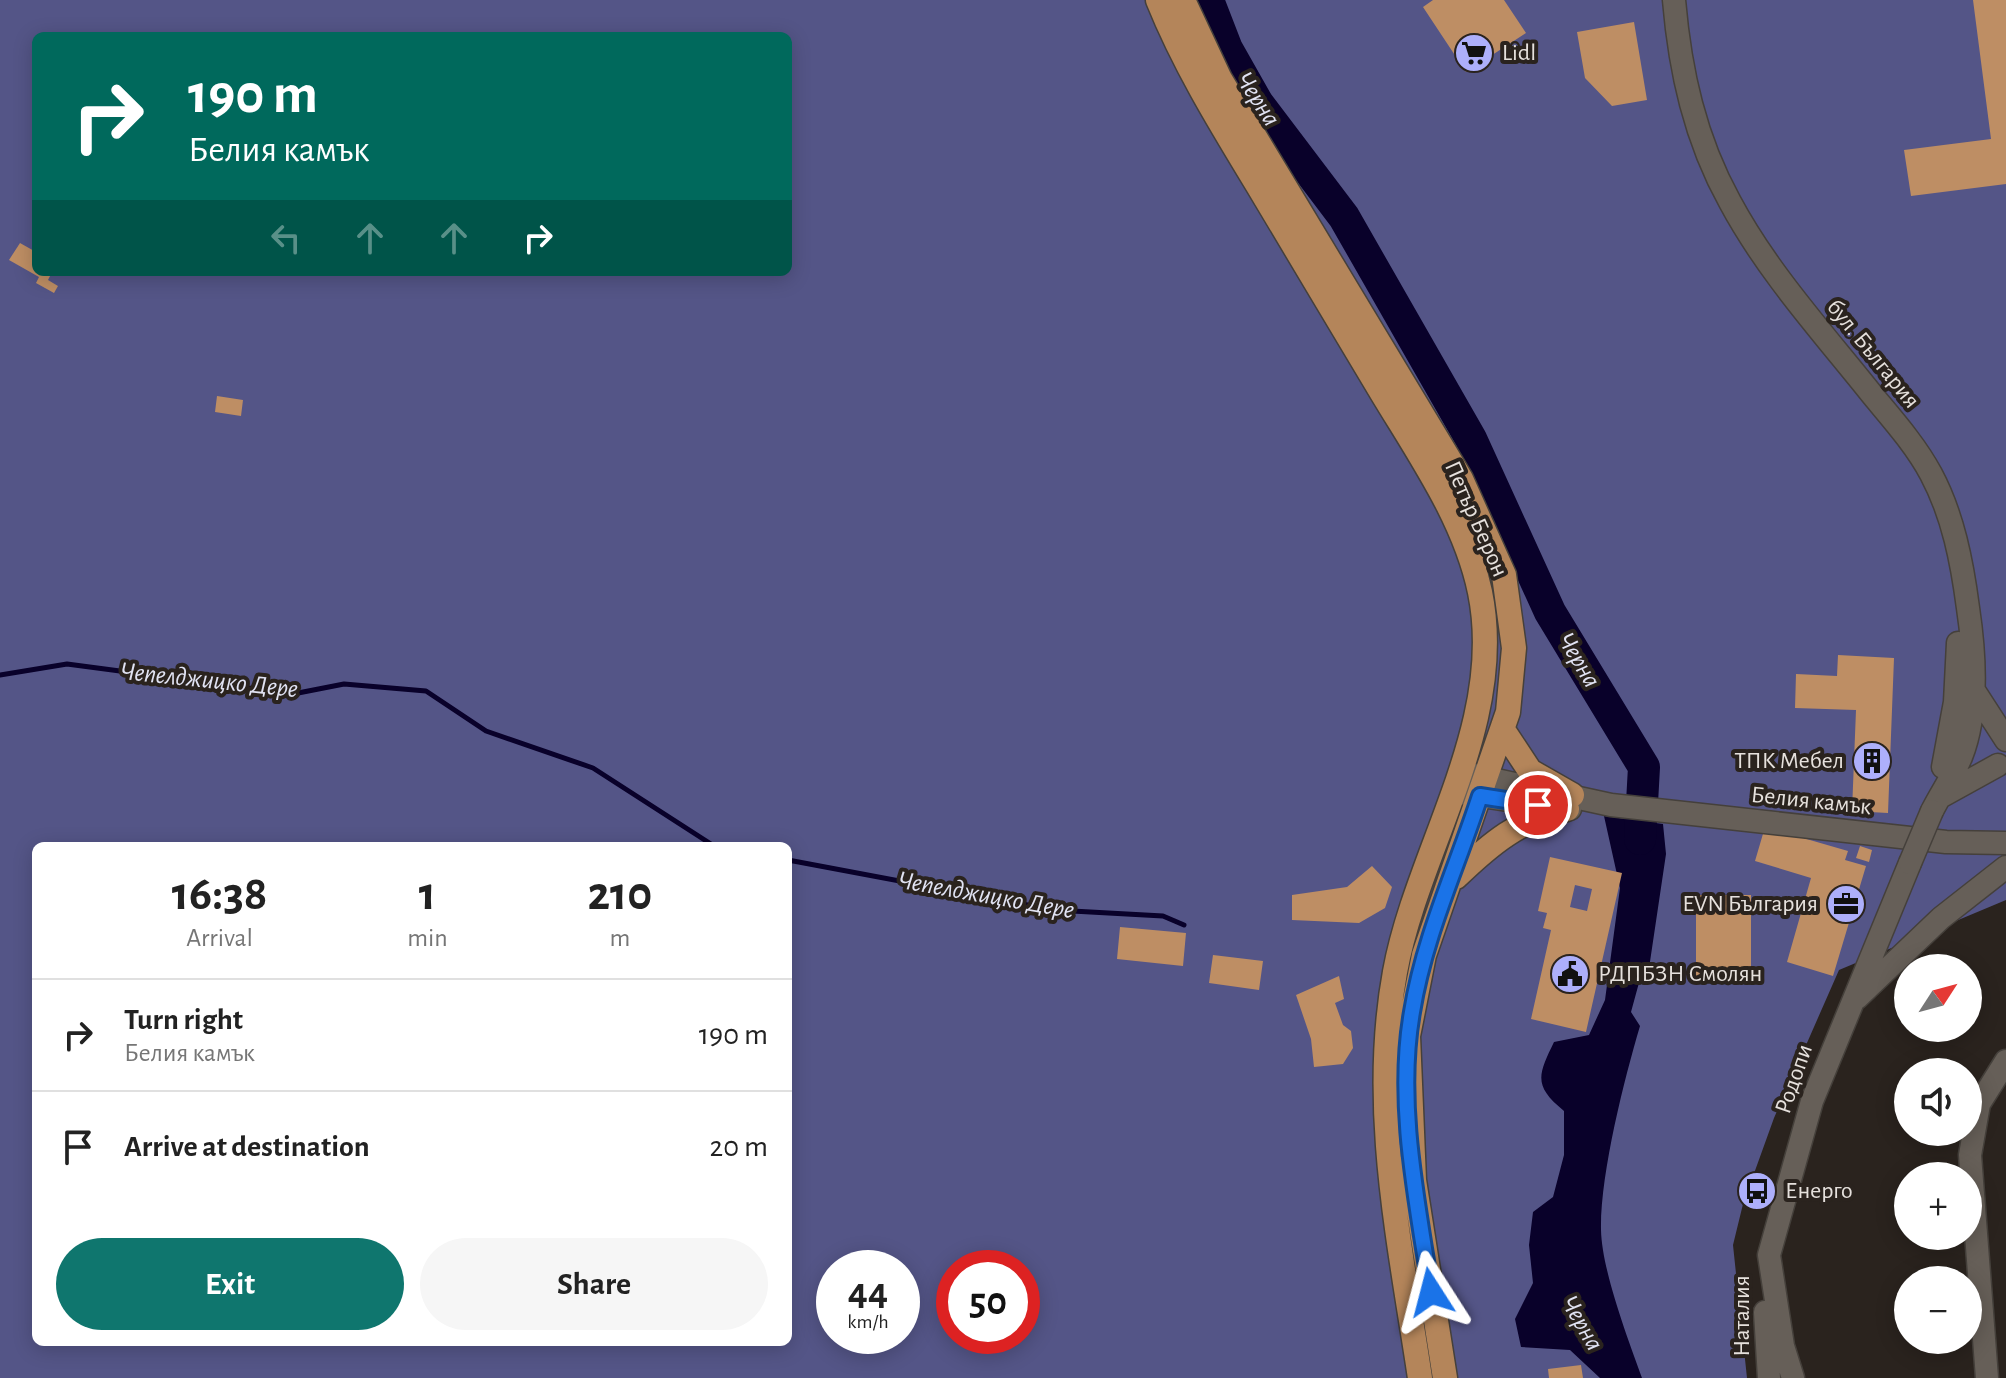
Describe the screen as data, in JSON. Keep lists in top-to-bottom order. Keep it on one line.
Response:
{"streets":{"main road":["Петър Берон"],"street":["бул. България","Белия камък","Родопи","Наталия"]},"crossings":[["бул. България","Родопи"],["Петър Берон","Белия камък"],["Родопи","Наталия"]],"water":["Черна","Чепелджицко Дере"],"places":{"supermarket":["Lidl"],"building":["ТПК Мебел"],"office":["EVN България"],"public building":["РДПБЗН Смолян"],"bus stop":["Енерго"]},"north":"top right","page":{"turn":["190 m","Белия камък"],"eta":["16:38","Arrival","1","min","210","m"],"map_buttons":["+","−"],"list":[{"name":"Turn right","note":"Белия камък","value":"190 m"},{"name":"Arrive at destination","value":"20 m"}],"buttons":["Exit","Share"],"speed":"44 km/h","limit":"50"}}
